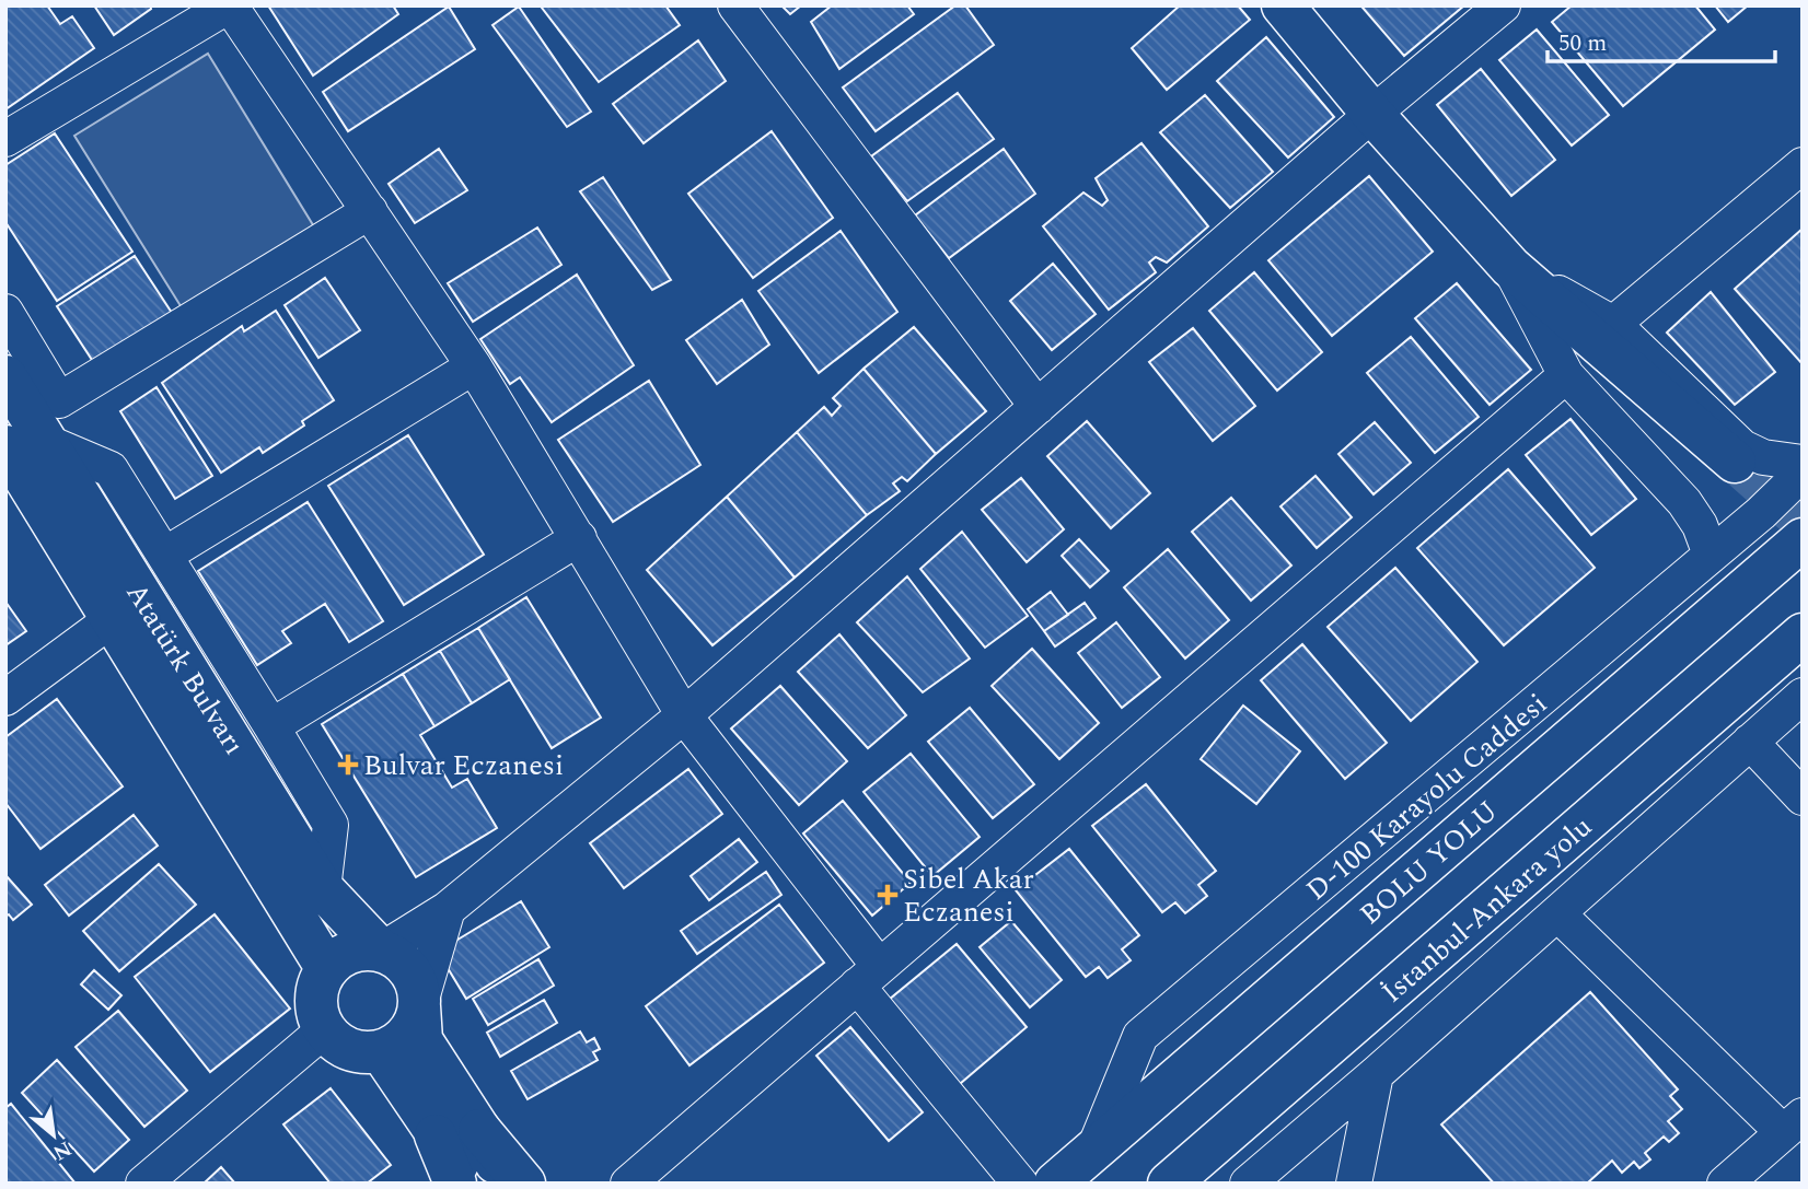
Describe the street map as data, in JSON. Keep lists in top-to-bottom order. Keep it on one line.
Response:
{"streets":{"main road":["Atatürk Bulvarı","BOLU YOLU","İstanbul-Ankara yolu"],"street":["D-100 Karayolu Caddesi"]},"crossings":[["D-100 Karayolu Caddesi","BOLU YOLU"]],"places":{"health":["Bulvar Eczanesi","Sibel Akar Eczanesi"]},"scale_bar":"50 m","north":"bottom right"}
